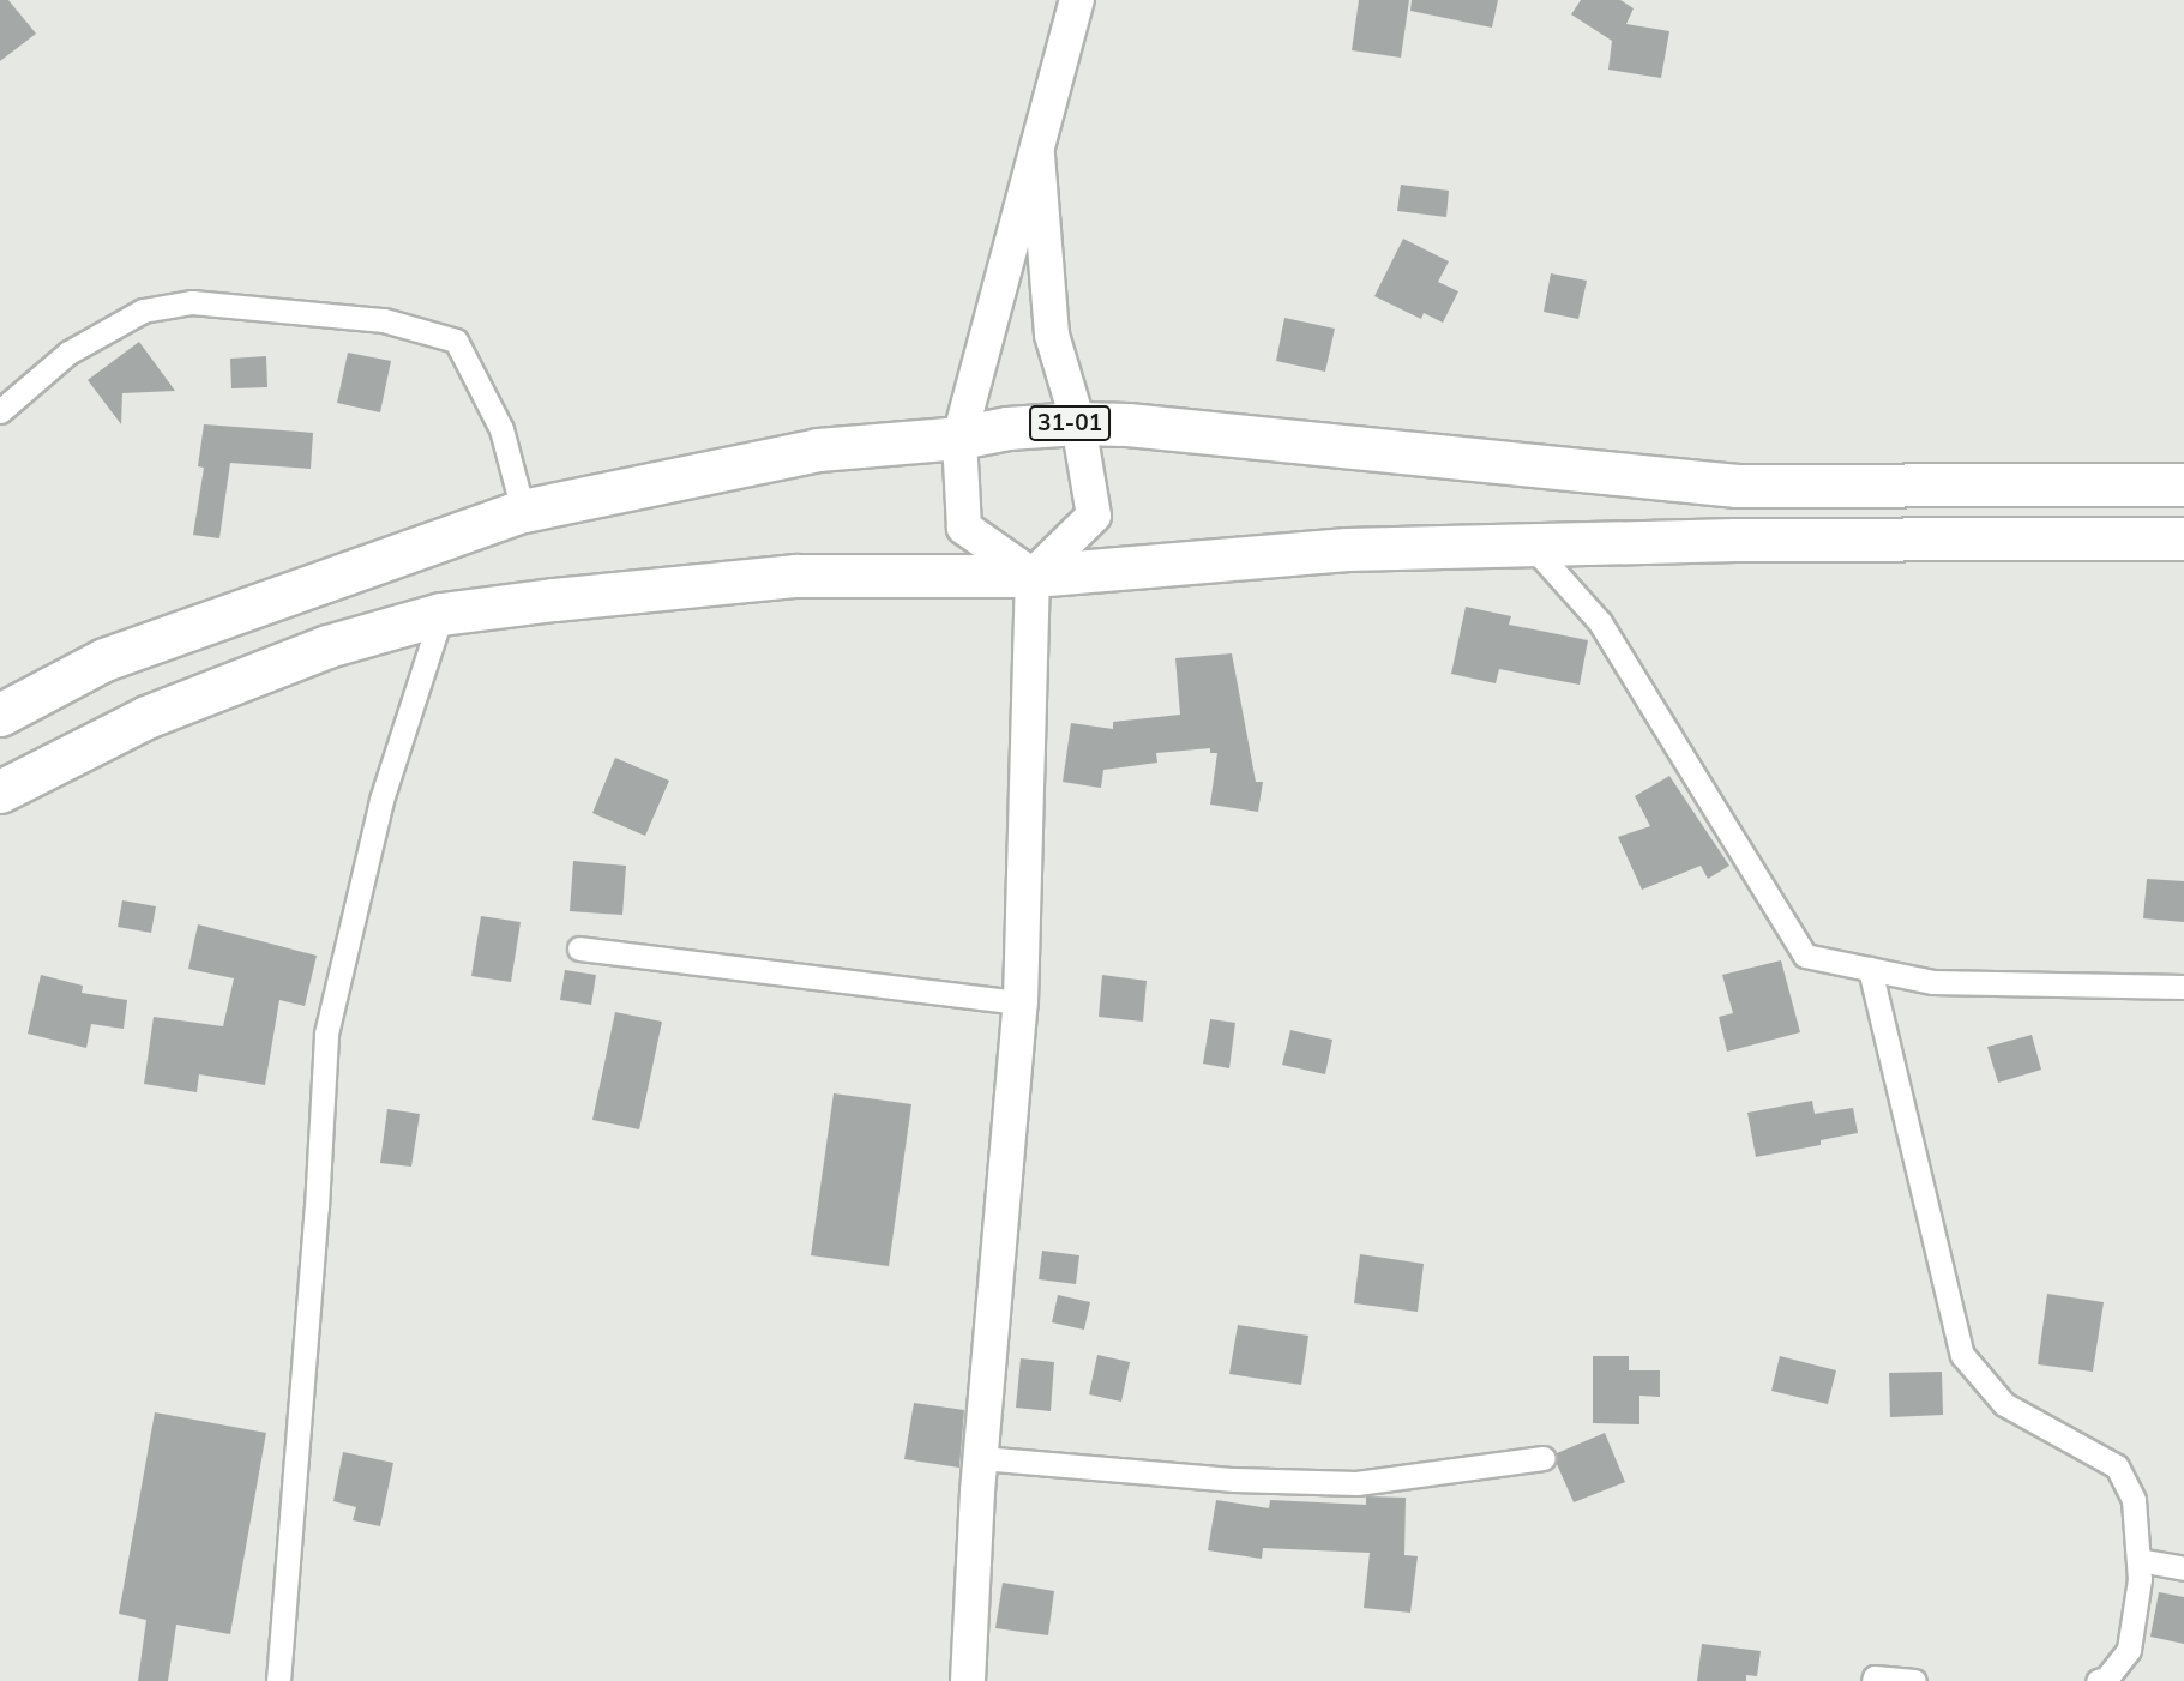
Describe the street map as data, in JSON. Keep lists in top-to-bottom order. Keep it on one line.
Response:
{"streets":{"highway":["31-01"]}}
